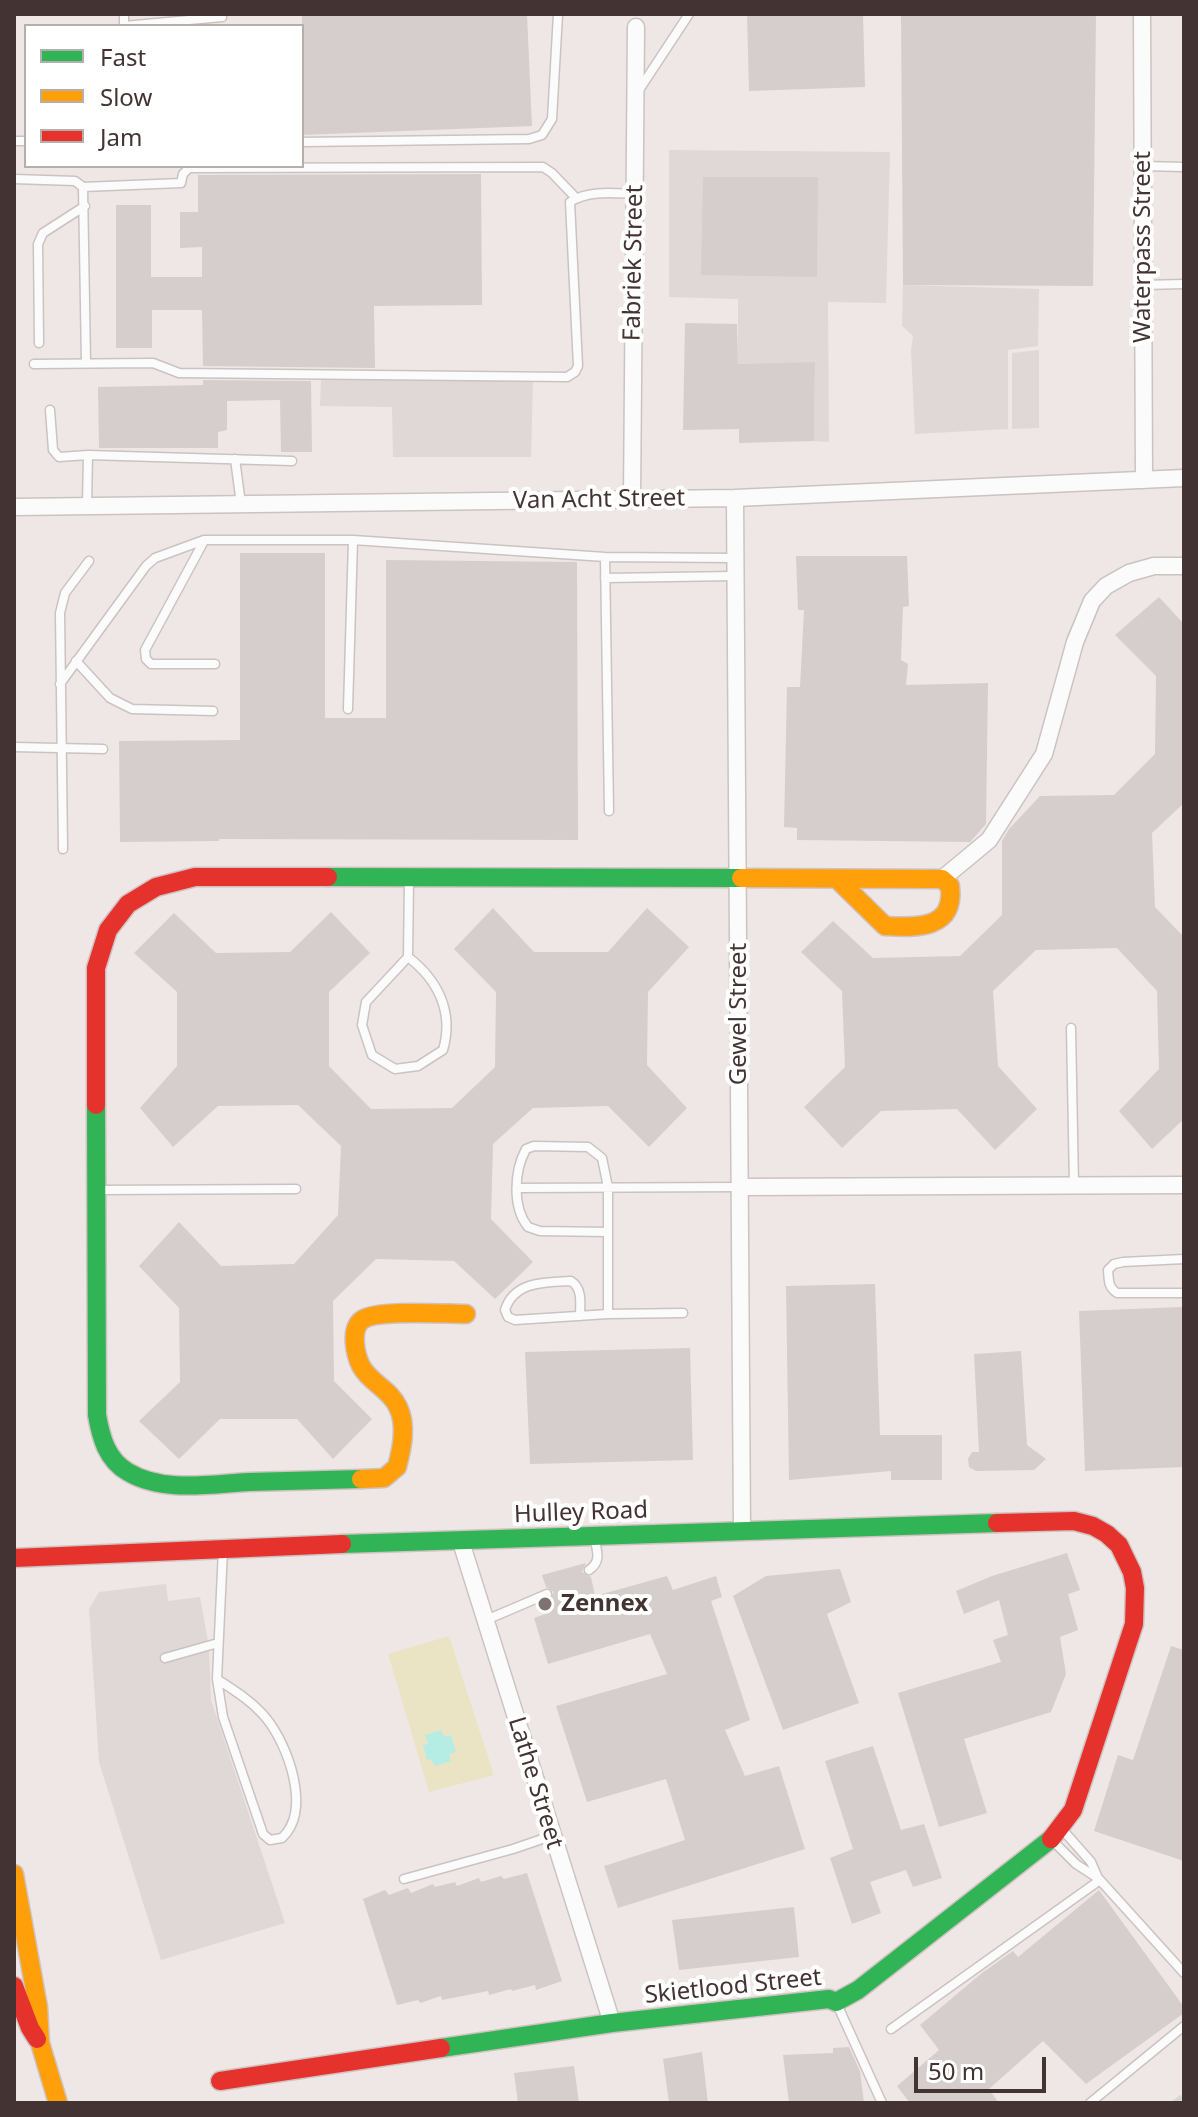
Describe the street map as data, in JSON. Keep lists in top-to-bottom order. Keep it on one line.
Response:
{"streets":{"street":["Waterpass Street","Fabriek Street","Van Acht Street","Gewel Street","Hulley Road","Lathe Street","Skietlood Street"]},"crossings":[["Waterpass Street","Van Acht Street"],["Fabriek Street","Van Acht Street"],["Van Acht Street","Gewel Street"],["Gewel Street","Hulley Road"],["Hulley Road","Lathe Street"],["Hulley Road","Skietlood Street"],["Lathe Street","Skietlood Street"]],"places":["Zennex"],"legend":["Fast","Slow","Jam"],"scale_bar":"50 m"}
